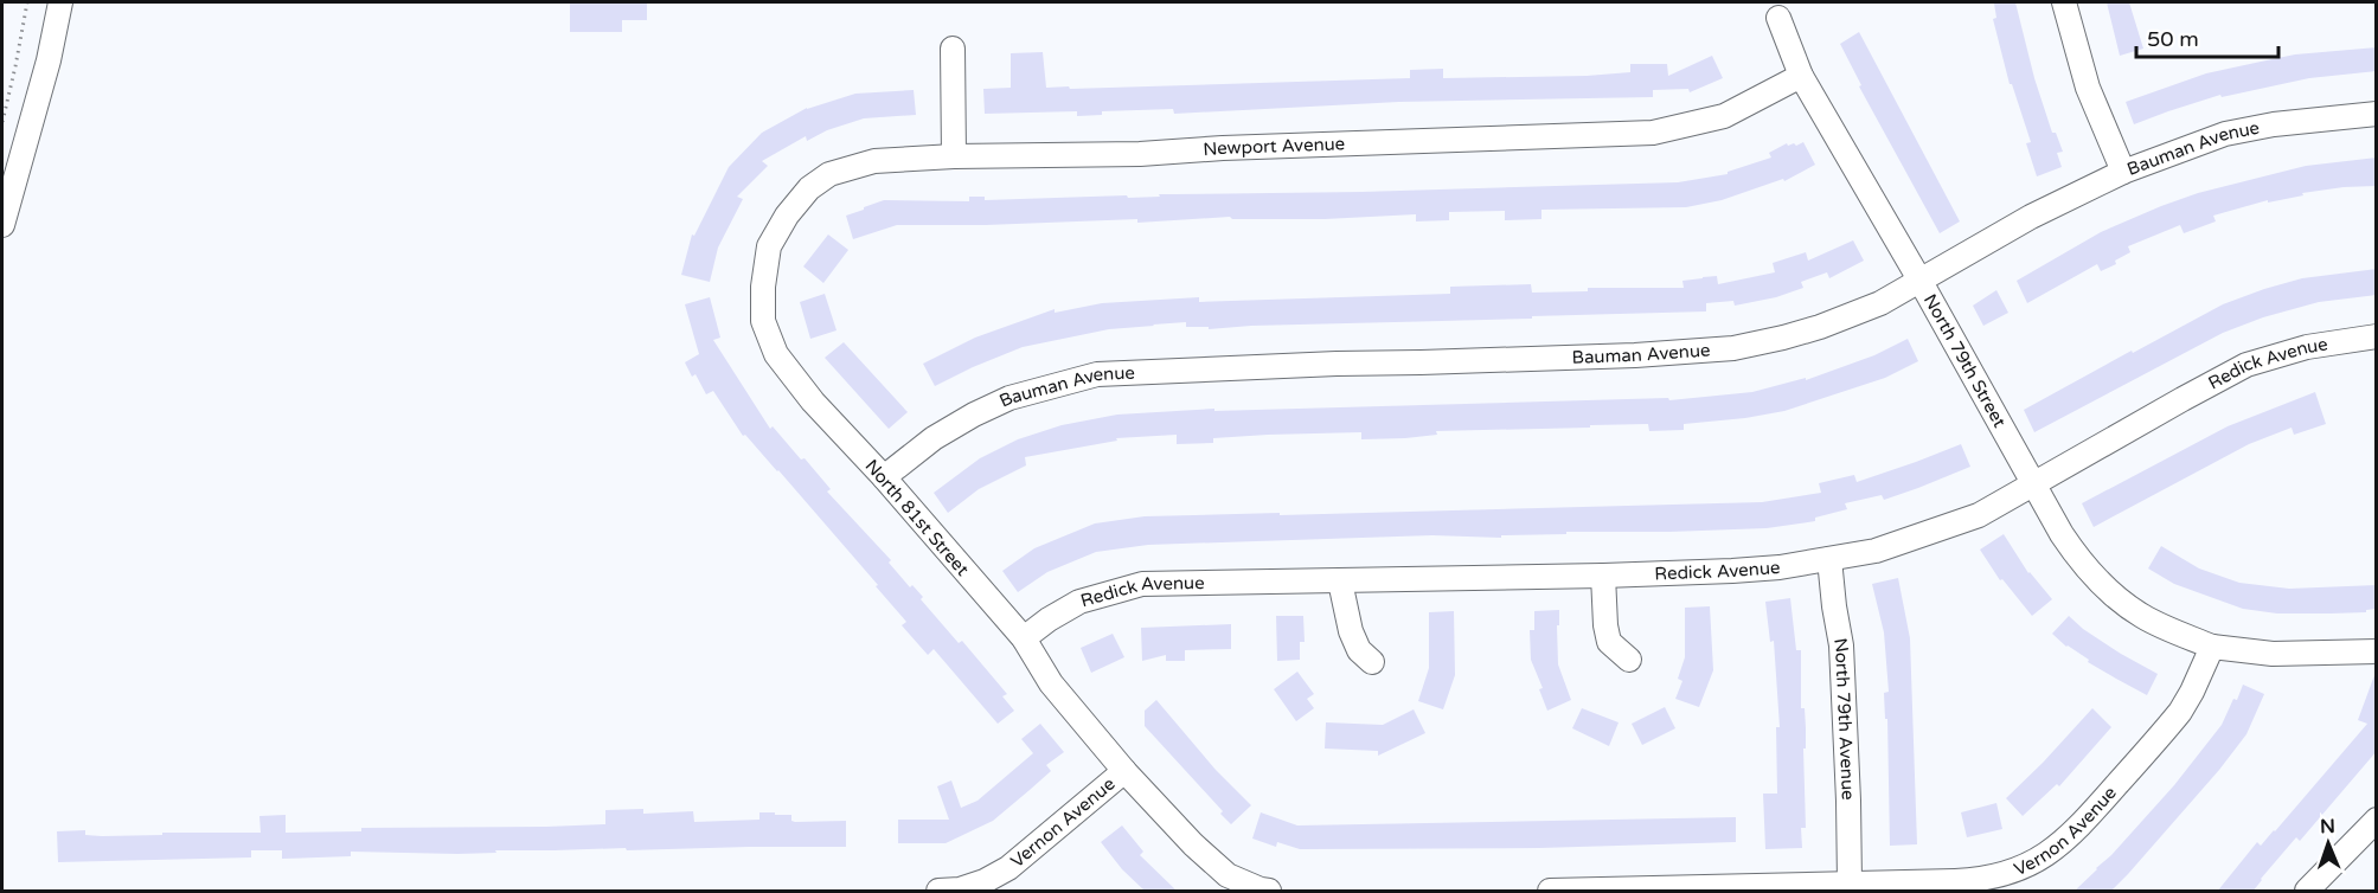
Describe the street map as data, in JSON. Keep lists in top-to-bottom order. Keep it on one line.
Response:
{"streets":{"street":["Newport Avenue","Bauman Avenue","North 79th Street","Redick Avenue","North 81st Street","North 79th Avenue","Vernon Avenue"]},"crossings":[["Newport Avenue","North 79th Street"],["Newport Avenue","North 81st Street"],["Bauman Avenue","North 79th Street"],["Bauman Avenue","North 81st Street"],["North 79th Street","Redick Avenue"],["North 79th Street","Vernon Avenue"],["Redick Avenue","North 81st Street"],["Redick Avenue","North 79th Avenue"],["North 81st Street","Vernon Avenue"],["North 79th Avenue","Vernon Avenue"]],"scale_bar":"50 m","north":"top"}
